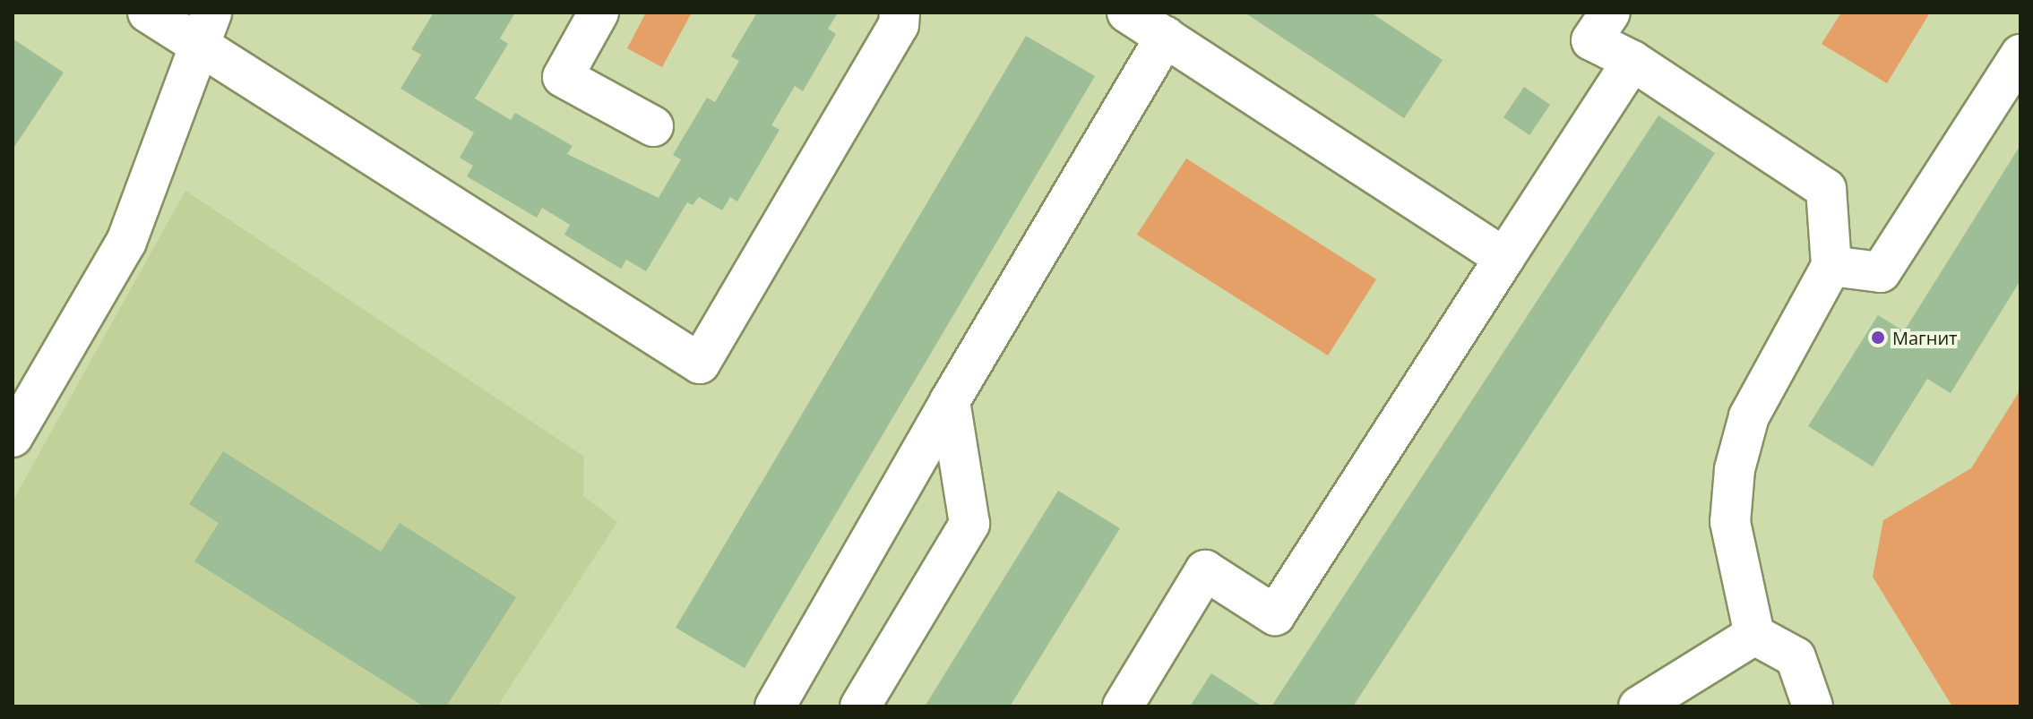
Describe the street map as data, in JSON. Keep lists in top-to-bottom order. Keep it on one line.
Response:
{"places":["Магнит"]}
